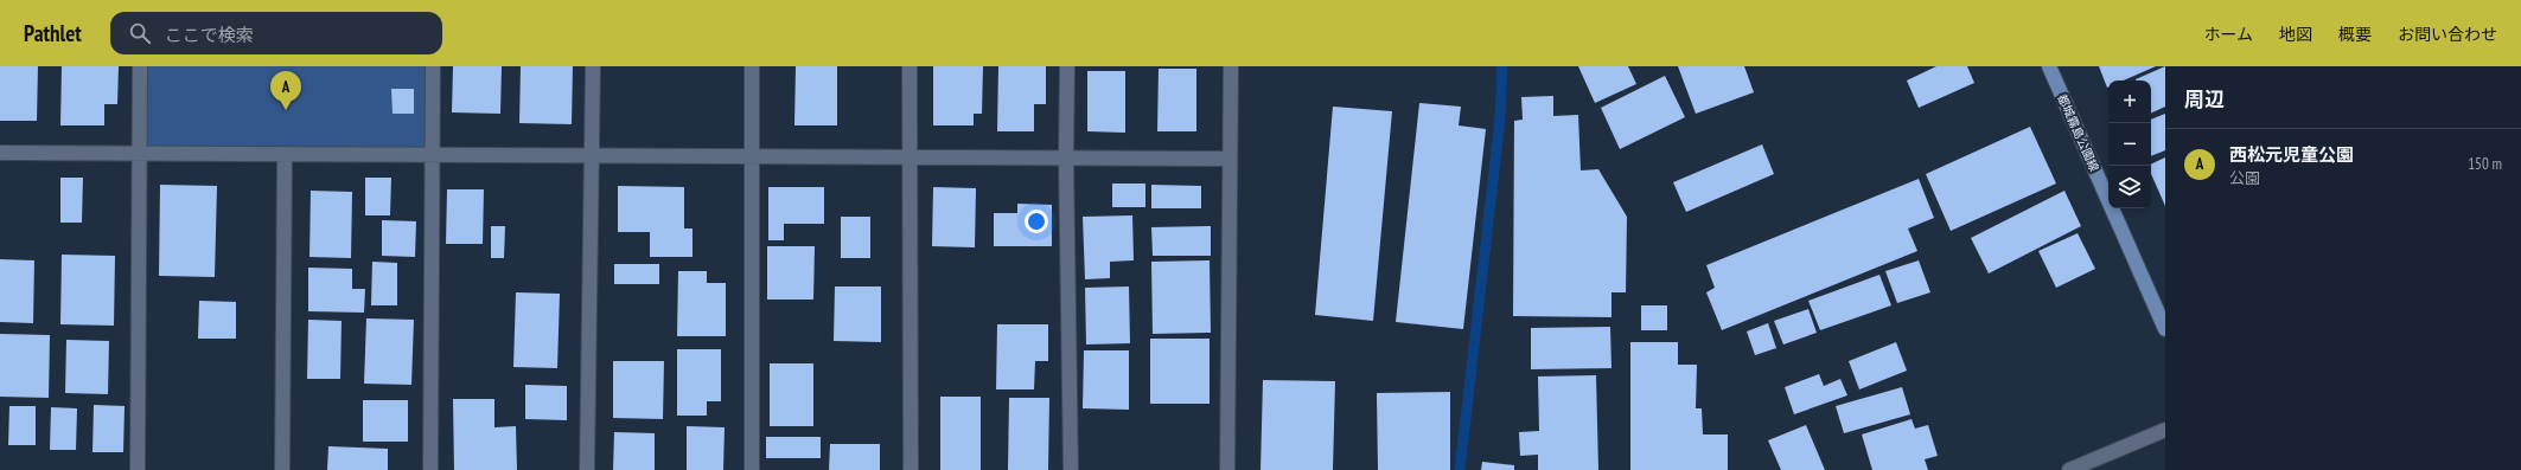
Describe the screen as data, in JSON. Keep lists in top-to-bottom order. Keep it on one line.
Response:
{"streets":{"main road":["都城霧島公園線"]},"page":{"header":"Pathlet","search":"ここで検索","nav":["ホーム","地図","概要","お問い合わせ"],"heading":"周辺","pins":"A","map_buttons":["+","−"],"list":[{"mark":"A","name":"西松元児童公園","note":"公園","value":"150 m"}]}}
